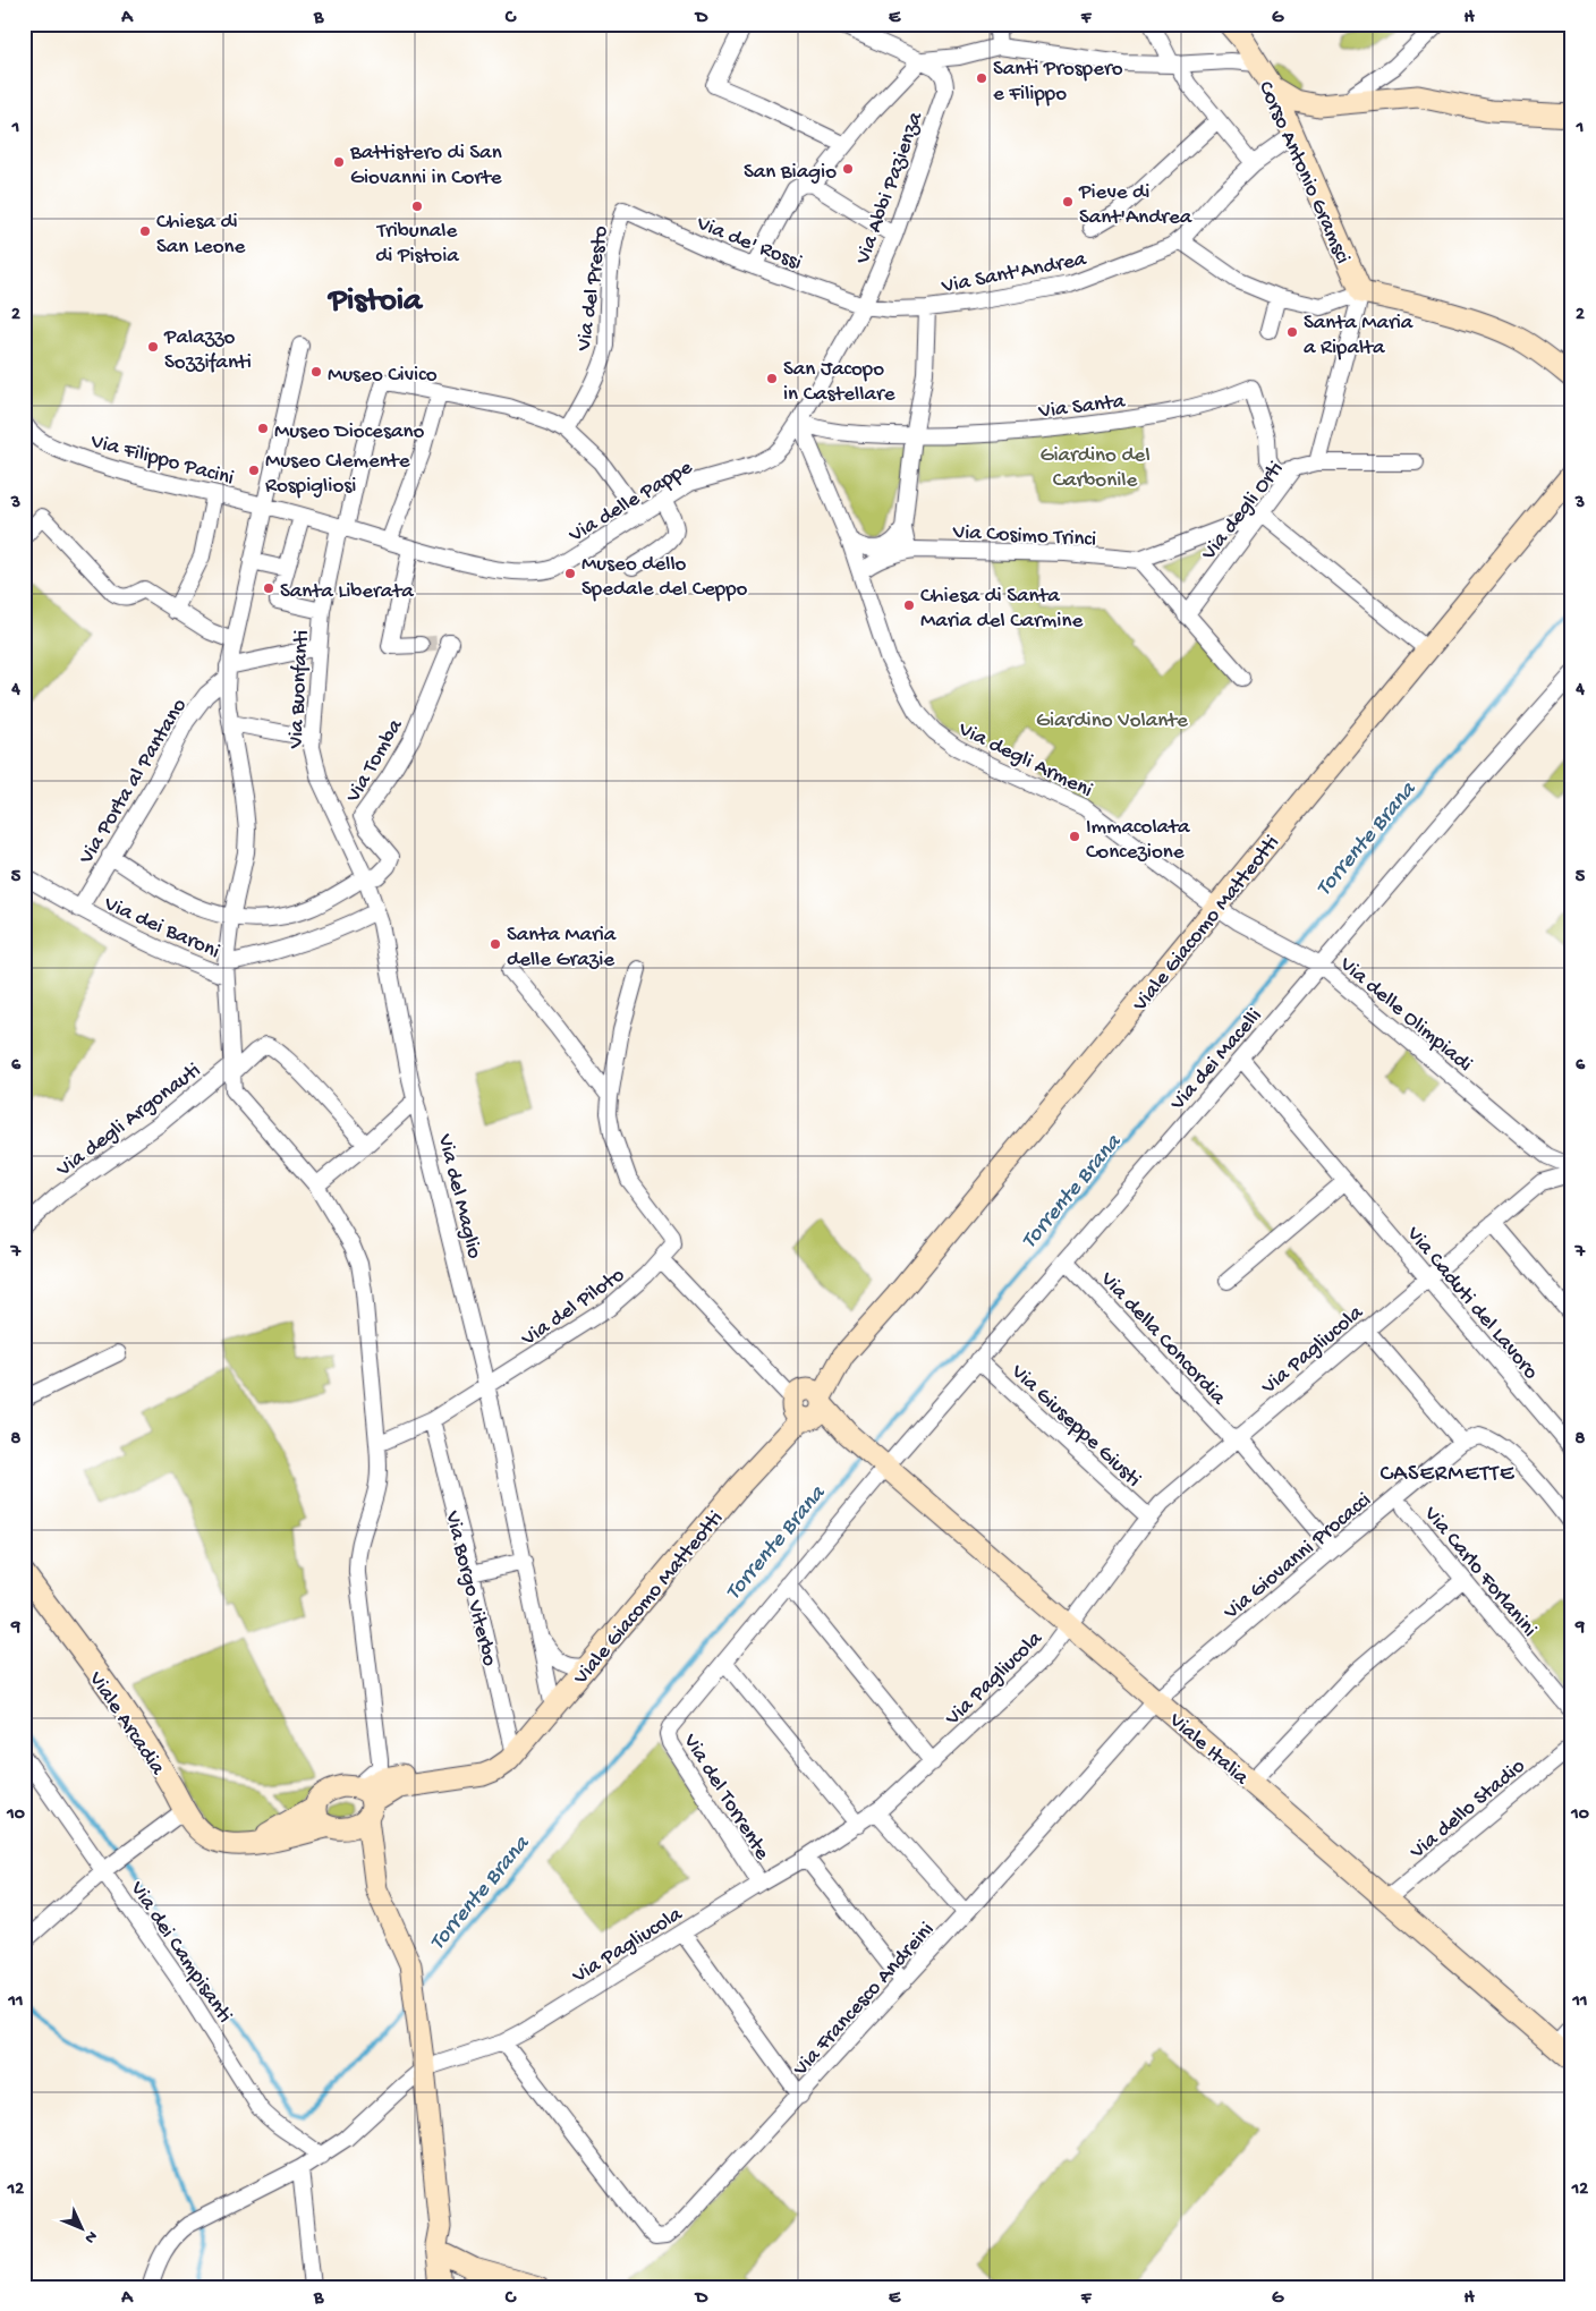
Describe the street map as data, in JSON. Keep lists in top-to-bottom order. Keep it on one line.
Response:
{"streets":{"street":["Corso Antonio Gramsci","Via Abbi Pazienza","Via de' Rossi","Via Sant'Andrea","Via del Presto","Via Santa","Via Filippo Pacini","Via delle Pappe","Via degli Orti","Via Cosimo Trinci","Via Buonfanti","Via degli Armeni","Via Tomba","Via Porta al Pantano","Viale Giacomo Matteotti","Via dei Baroni","Via delle Olimpiadi","Via dei Macelli","Via degli Argonauti","Via del Maglio","Via Caduti del Lavoro","Via del Piloto","Via della Concordia","Via Pagliucola","Via Giuseppe Giusti","Via Giovanni Procacci","Via Carlo Forlanini","Via Borgo Viterbo","Viale Arcadia","Viale Italia","Via del Torrente","Via dello Stadio","Via dei Campisanti","Via Francesco Andreini"]},"crossings":[["Corso Antonio Gramsci","Via Sant'Andrea"],["Via Abbi Pazienza","Via de' Rossi"],["Via Abbi Pazienza","Via Sant'Andrea"],["Via Abbi Pazienza","Via Santa"],["Via Abbi Pazienza","Via delle Pappe"],["Via Abbi Pazienza","Via degli Armeni"],["Via de' Rossi","Via Sant'Andrea"],["Via de' Rossi","Via del Presto"],["Via Santa","Via delle Pappe"],["Via Santa","Via degli Orti"],["Via Santa","Via degli Armeni"],["Via Filippo Pacini","Via delle Pappe"],["Via Filippo Pacini","Via Buonfanti"],["Via delle Pappe","Via degli Armeni"],["Via degli Orti","Via Cosimo Trinci"],["Via Buonfanti","Via Tomba"],["Via Buonfanti","Via del Maglio"],["Via degli Armeni","Viale Giacomo Matteotti"],["Via degli Armeni","Via delle Olimpiadi"],["Via Porta al Pantano","Via dei Baroni"],["Viale Giacomo Matteotti","Via delle Olimpiadi"],["Viale Giacomo Matteotti","Via del Maglio"],["Viale Giacomo Matteotti","Via Borgo Viterbo"],["Viale Giacomo Matteotti","Viale Italia"],["Via delle Olimpiadi","Via dei Macelli"],["Via delle Olimpiadi","Via Pagliucola"],["Via dei Macelli","Via Caduti del Lavoro"],["Via dei Macelli","Via della Concordia"],["Via dei Macelli","Via Giuseppe Giusti"],["Via dei Macelli","Viale Italia"],["Via dei Macelli","Via del Torrente"],["Via del Maglio","Via del Piloto"],["Via Caduti del Lavoro","Via Pagliucola"],["Via del Piloto","Via Borgo Viterbo"],["Via della Concordia","Via Pagliucola"],["Via della Concordia","Via Giovanni Procacci"],["Via Pagliucola","Via Giuseppe Giusti"],["Via Pagliucola","Viale Italia"],["Via Pagliucola","Via del Torrente"],["Via Pagliucola","Via Francesco Andreini"],["Via Giovanni Procacci","Viale Italia"],["Via Giovanni Procacci","Via Francesco Andreini"],["Viale Italia","Via del Torrente"],["Viale Italia","Via dello Stadio"],["Viale Italia","Via Francesco Andreini"]],"districts":["Pistoia","CASERMETTE"],"water":["Torrente Brana"],"parks":["Giardino del Carbonile","Giardino Volante"],"places":["Santi Prospero e Filippo","Battistero di San Giovanni in Corte","San Biagio","Pieve di Sant'Andrea","Tribunale di Pistoia","Chiesa di San Leone","Santa Maria a Ripalta","Palazzo Sozzifanti","Museo Civico","San Jacopo in Castellare","Museo Diocesano","Museo Clemente Rospigliosi","Museo dello Spedale del Ceppo","Santa Liberata","Chiesa di Santa Maria del Carmine","Immacolata Concezione","Santa Maria delle Grazie"],"north":"bottom right","grid":{"columns":["A","B","C","D","E","F","G","H"],"rows":["1","2","3","4","5","6","7","8","9","10","11","12"]}}
